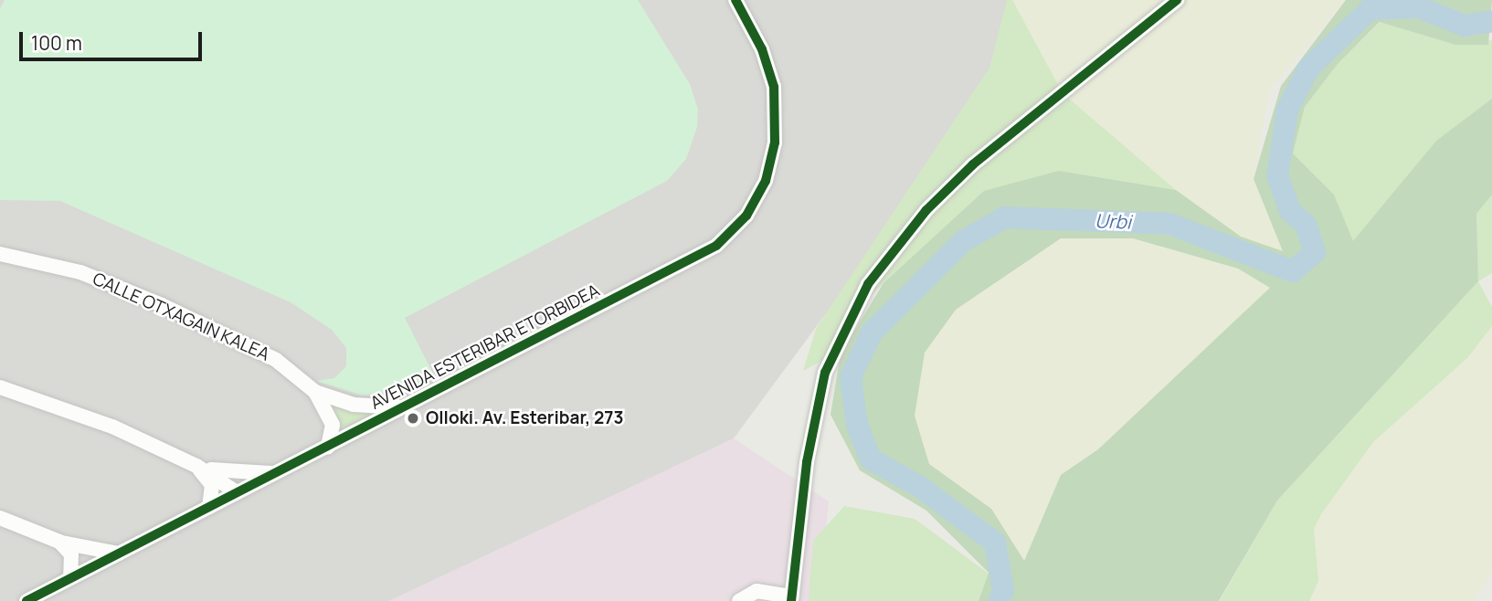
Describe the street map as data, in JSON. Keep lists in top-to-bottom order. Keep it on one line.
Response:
{"streets":{"street":["CALLE OTXAGAIN KALEA","AVENIDA ESTERIBAR ETORBIDEA"]},"crossings":[["CALLE OTXAGAIN KALEA","AVENIDA ESTERIBAR ETORBIDEA"]],"water":["Urbi"],"places":["Olloki. Av. Esteribar, 273"],"scale_bar":"100 m"}
